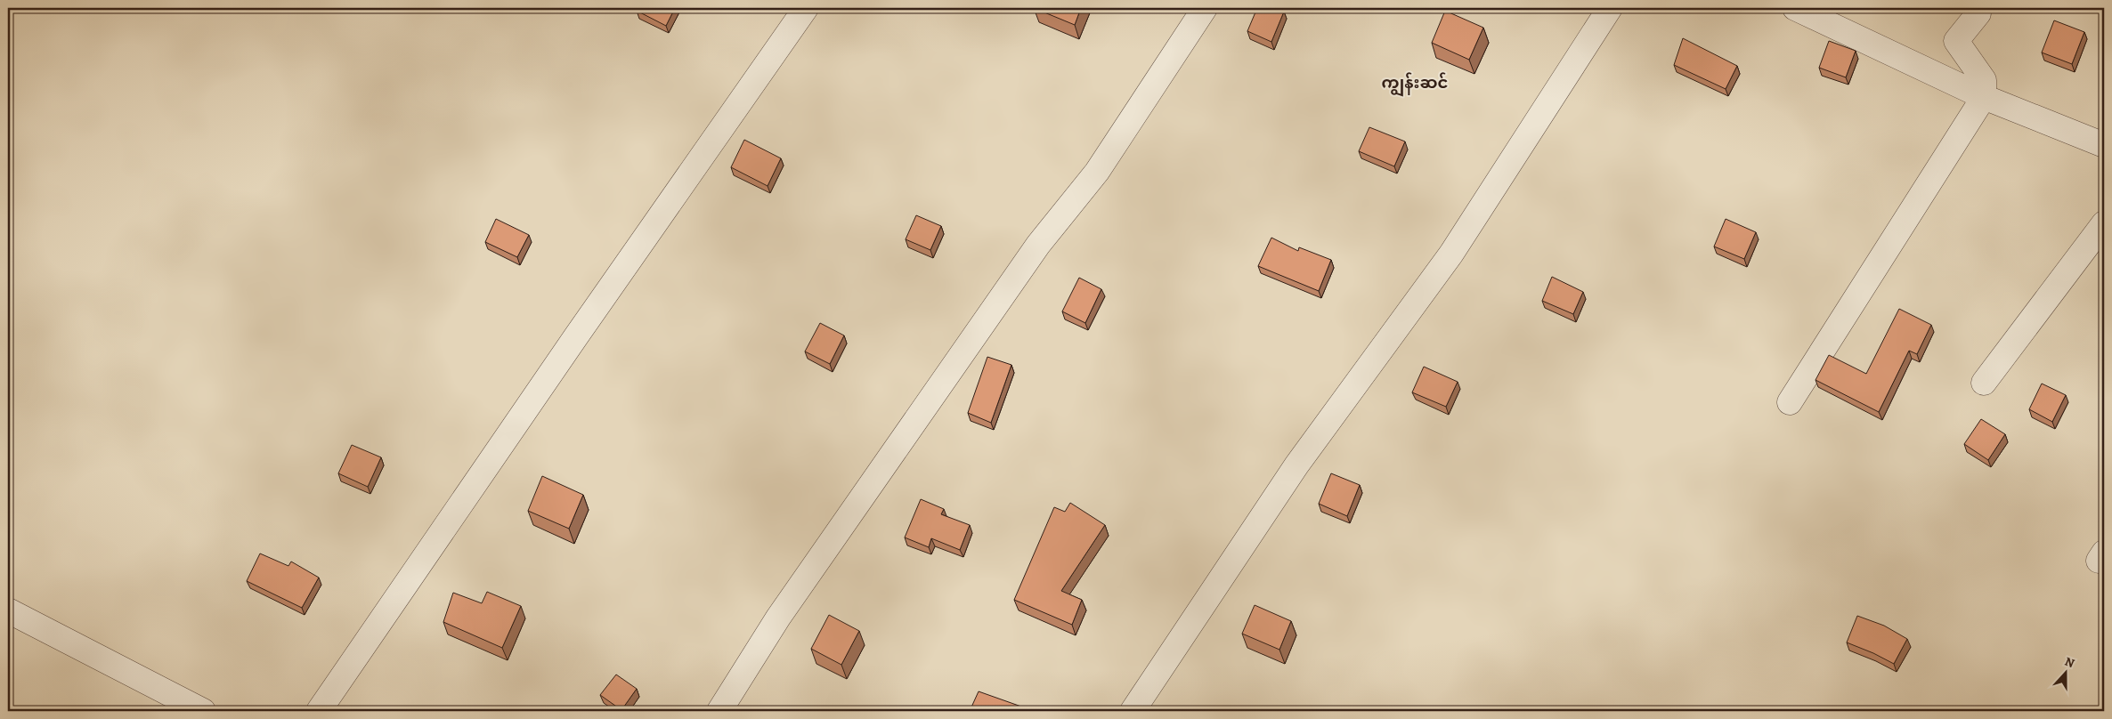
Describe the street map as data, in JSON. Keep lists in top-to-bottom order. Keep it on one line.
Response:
{"districts":["ကျွန်းဆင်"],"north":"top"}
